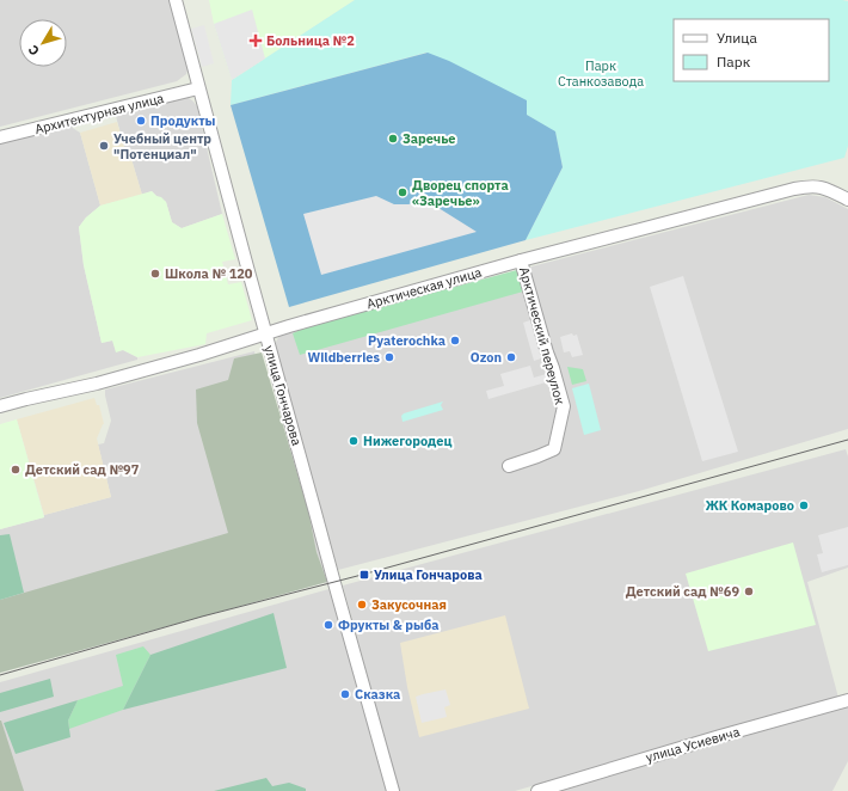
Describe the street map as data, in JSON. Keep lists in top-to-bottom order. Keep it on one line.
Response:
{"streets":{"street":["Архитектурная улица","Арктическая улица","Арктический переулок","улица Гончарова","улица Усиевича"]},"crossings":[["Архитектурная улица","улица Гончарова"],["Арктическая улица","Арктический переулок"],["Арктическая улица","улица Гончарова"]],"parks":["Парк Станкозавода"],"places":{"health":["Больница №2"],"other":["Продукты","Заречье","Учебный центр \"Потенциал\"","Дворец спорта «Заречье»","Школа № 120","Pyaterochka","Wildberries","Ozon","Нижегородец","Детский сад №97","ЖК Комарово","Детский сад №69","Закусочная","Фрукты & рыба","Сказка"],"transit":["Улица Гончарова"]},"legend":["Улица","Парк"],"north":"bottom left"}
